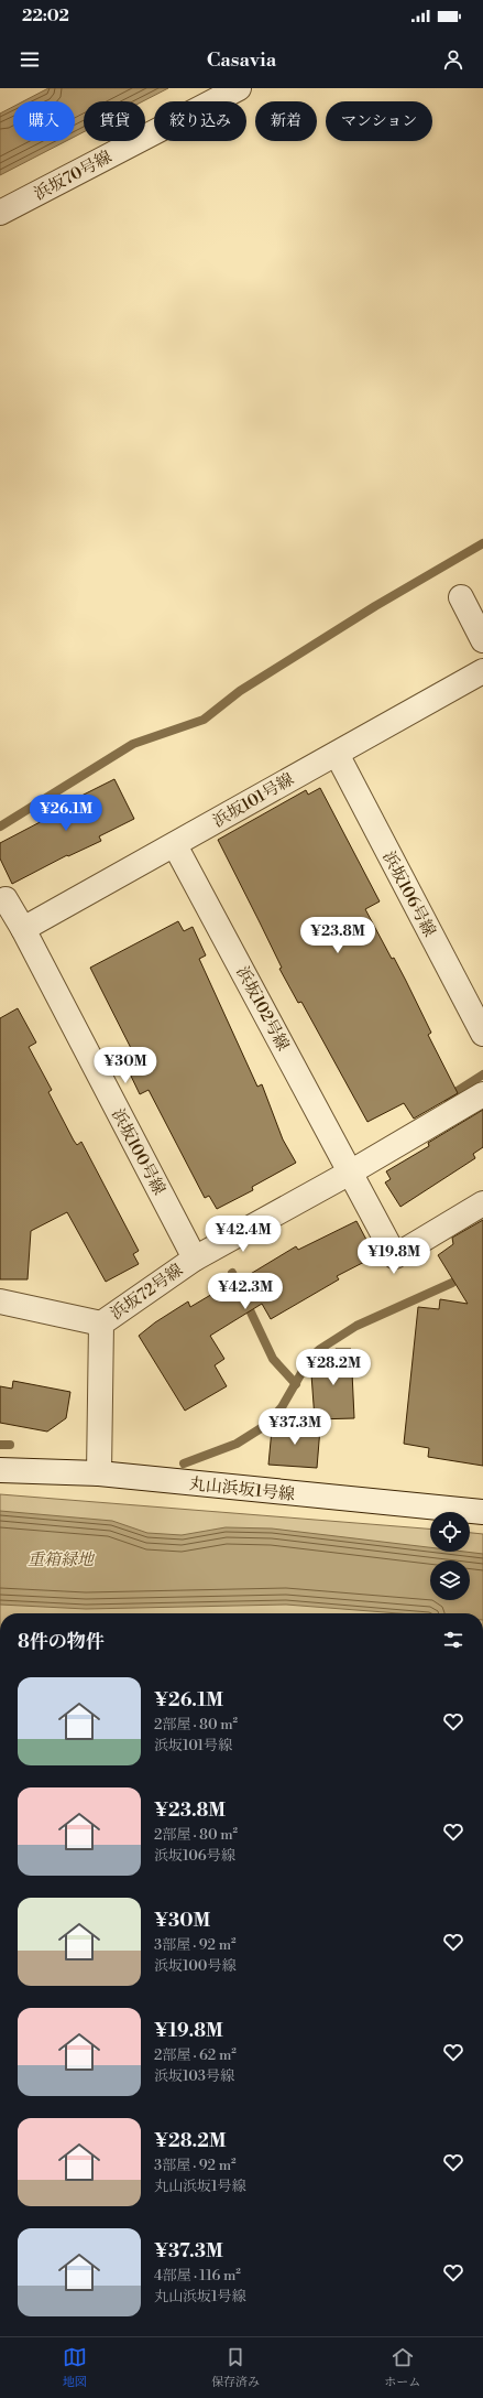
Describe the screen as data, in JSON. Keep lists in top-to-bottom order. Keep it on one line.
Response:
{"streets":{"street":["浜坂70号線","浜坂101号線","浜坂106号線","浜坂102号線","浜坂100号線","浜坂72号線","丸山浜坂1号線"]},"crossings":[["浜坂101号線","浜坂106号線"],["浜坂101号線","浜坂102号線"],["浜坂101号線","浜坂100号線"],["浜坂102号線","浜坂72号線"],["浜坂100号線","浜坂72号線"],["浜坂72号線","丸山浜坂1号線"]],"parks":["重箱緑地"],"page":{"status":"22:02","header":"Casavia","chip":["購入","賃貸","絞り込み","新着","マンション"],"price":["¥26.1M","¥23.8M","¥30M","¥42.4M","¥19.8M","¥42.3M","¥28.2M","¥37.3M"],"heading":"8件の物件","list":[{"name":"¥26.1M","note":"2部屋 · 80 m² · 浜坂101号線"},{"name":"¥23.8M","note":"2部屋 · 80 m² · 浜坂106号線"},{"name":"¥30M","note":"3部屋 · 92 m² · 浜坂100号線"},{"name":"¥19.8M","note":"2部屋 · 62 m² · 浜坂103号線"},{"name":"¥28.2M","note":"3部屋 · 92 m² · 丸山浜坂1号線"},{"name":"¥37.3M","note":"4部屋 · 116 m² · 丸山浜坂1号線"}],"tabs":["地図","保存済み","ホーム"]}}
